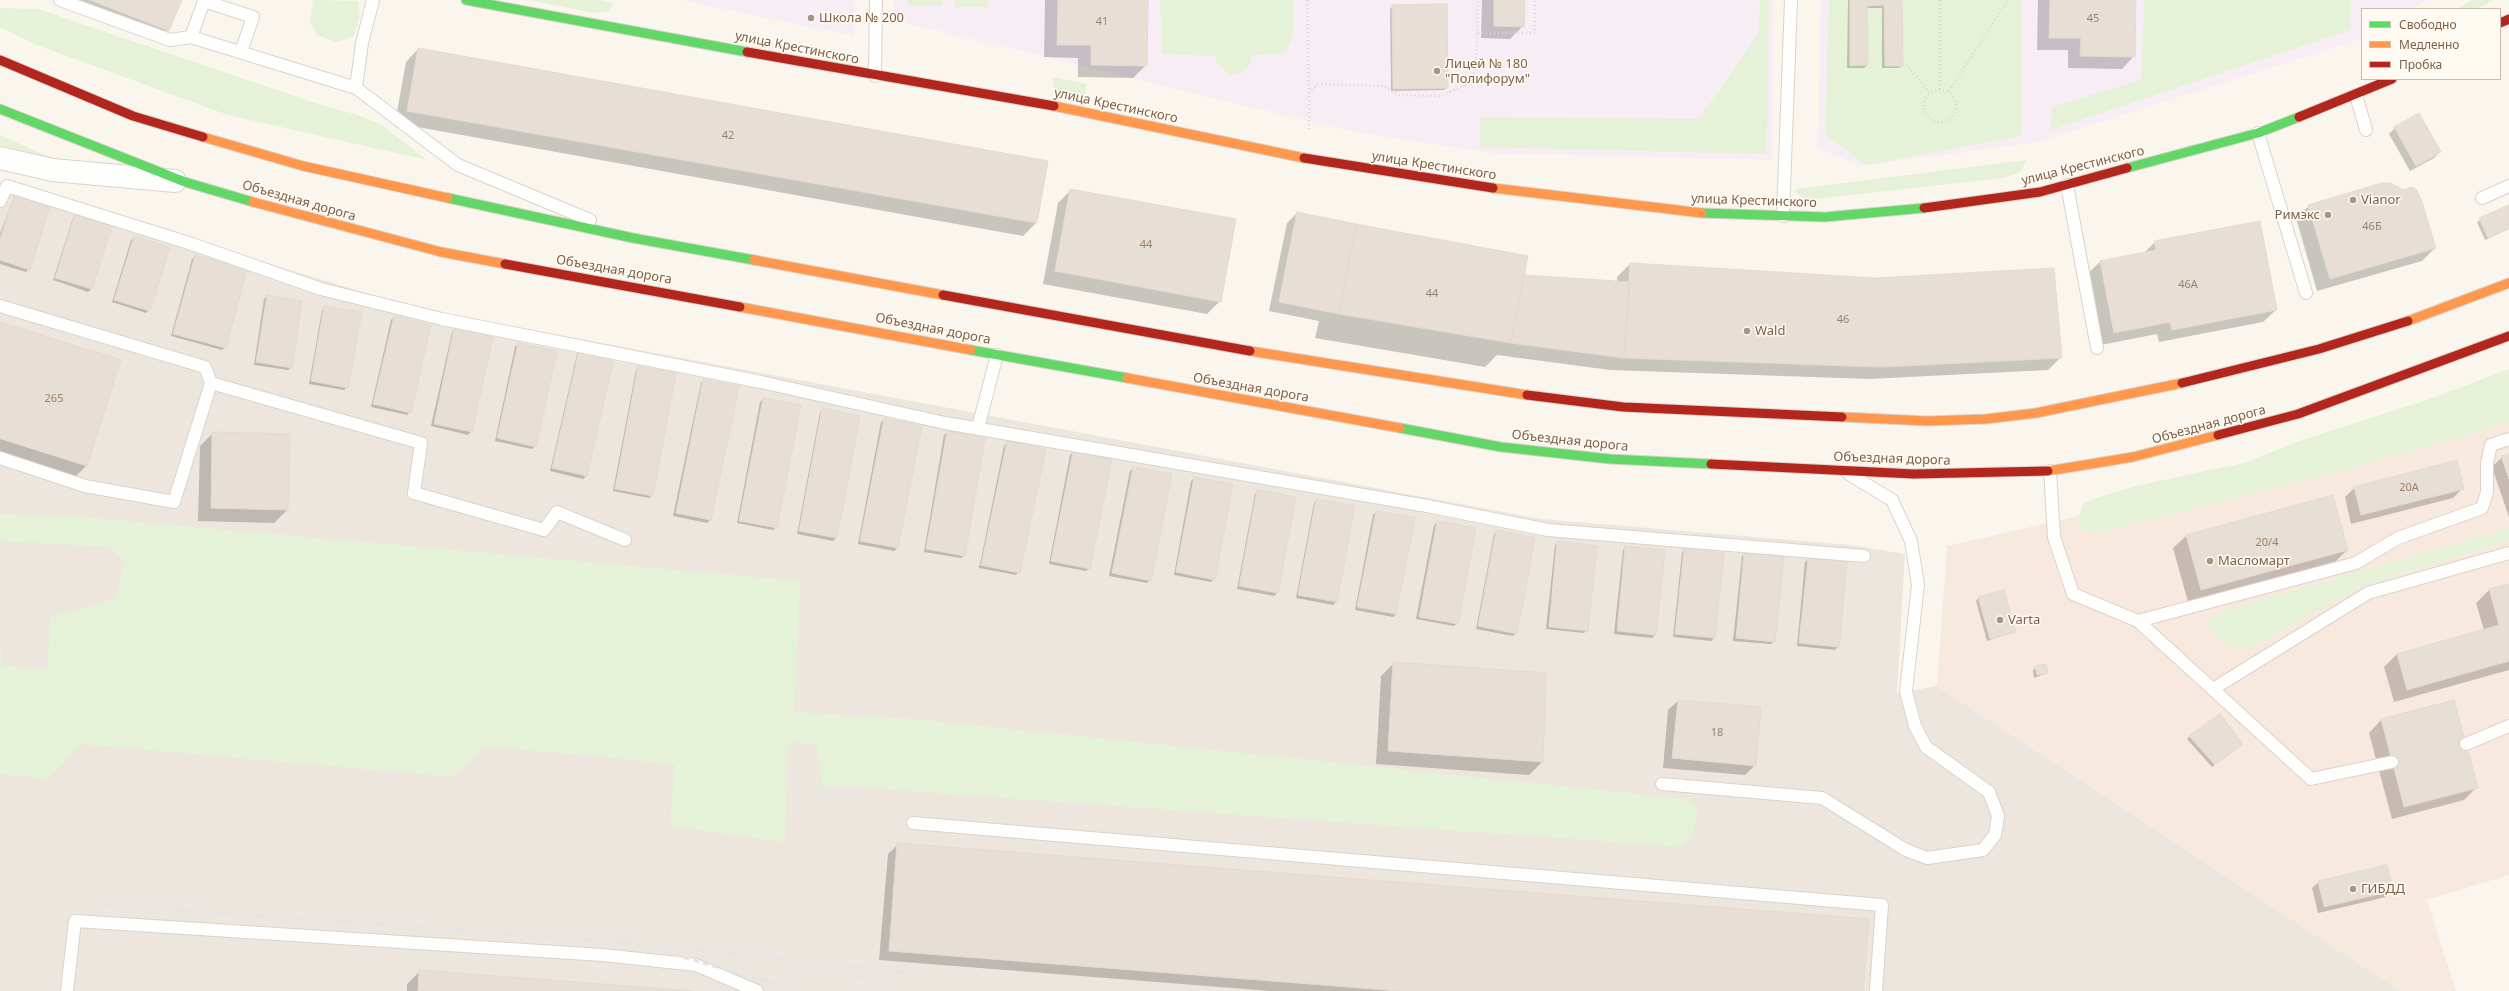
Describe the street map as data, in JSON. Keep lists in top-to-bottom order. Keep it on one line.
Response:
{"streets":{"main road":["улица Крестинского","Объездная дорога"]},"places":["Школа № 200","Лицей № 180 \"Полифорум\"","Vianor","Римэкс","Wald","Масломарт","Varta","ГИБДД"],"house_numbers":["45","41","42","46Б","44","46А","44","46","265","20А","20/4","18"],"legend":["Свободно","Медленно","Пробка"]}
